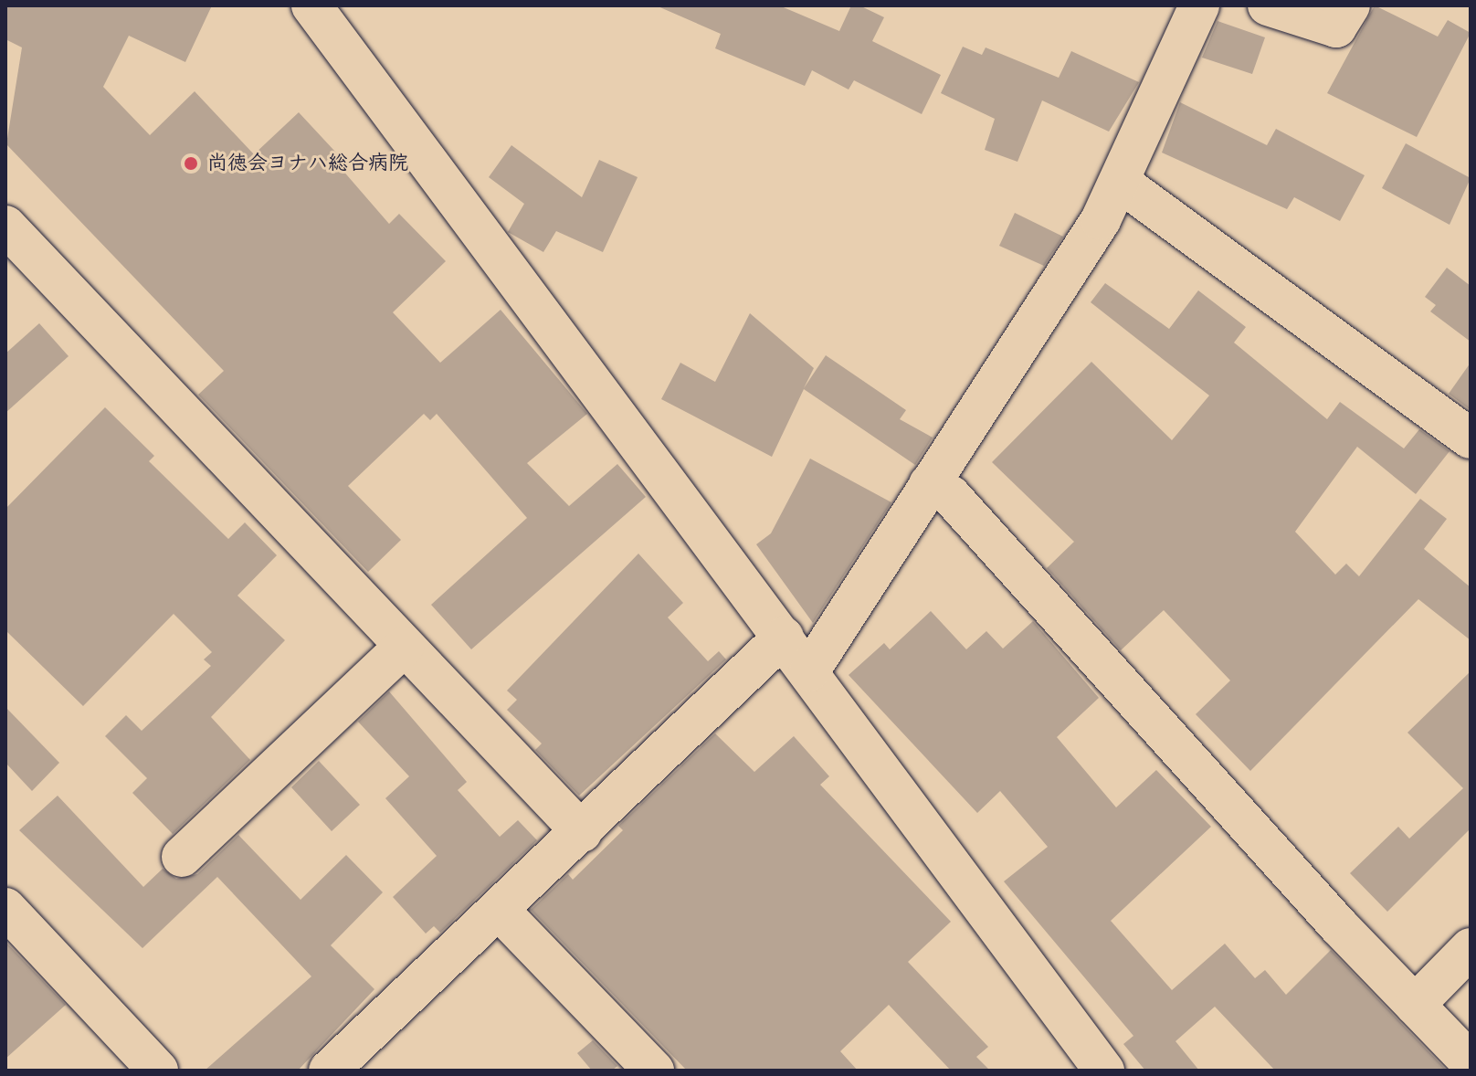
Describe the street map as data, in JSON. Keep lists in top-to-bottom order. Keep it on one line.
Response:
{"places":["尚徳会ヨナハ総合病院"]}
